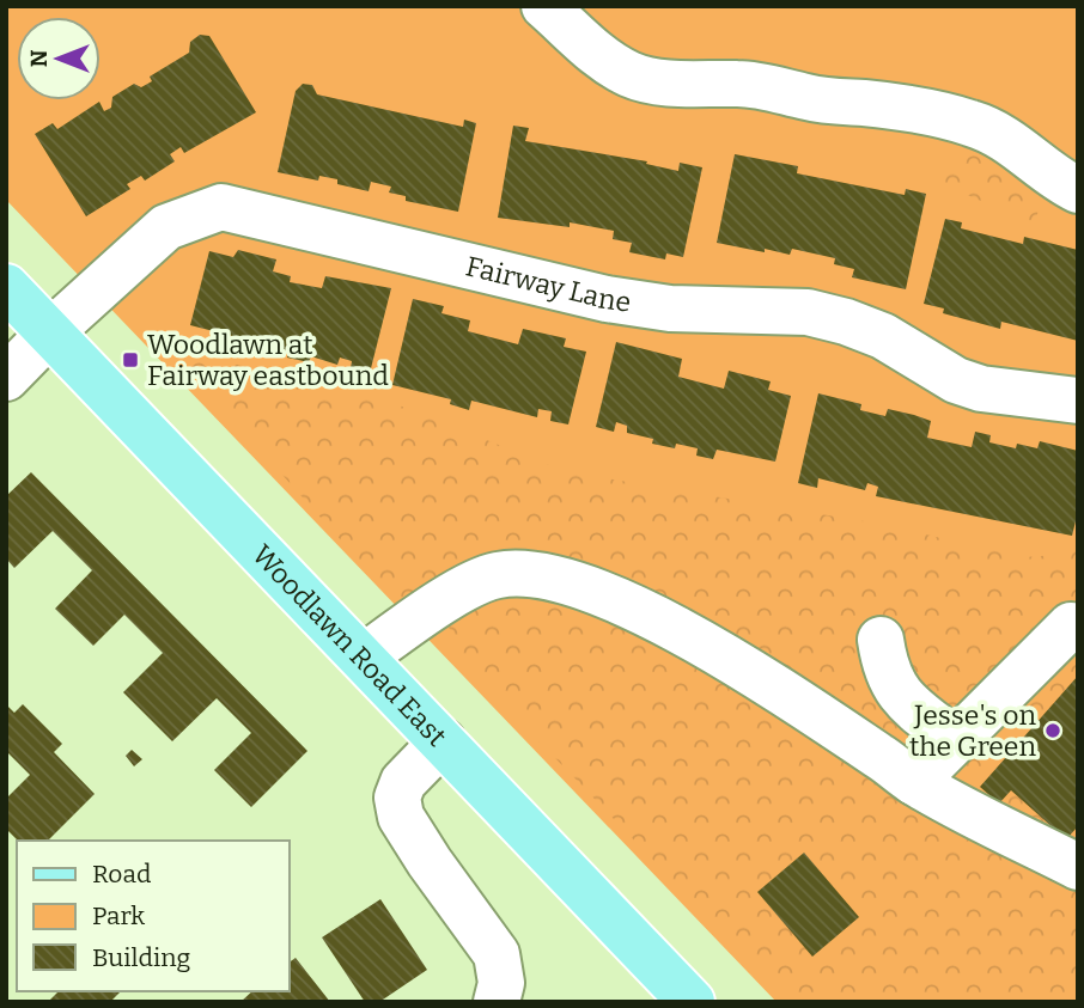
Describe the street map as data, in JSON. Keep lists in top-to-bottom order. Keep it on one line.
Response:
{"streets":{"main road":["Woodlawn Road East"],"street":["Fairway Lane"]},"crossings":[["Fairway Lane","Woodlawn Road East"]],"places":{"transit":["Woodlawn at Fairway eastbound"],"other":["Jesse's on the Green"]},"legend":["Road","Park","Building"],"north":"left"}
